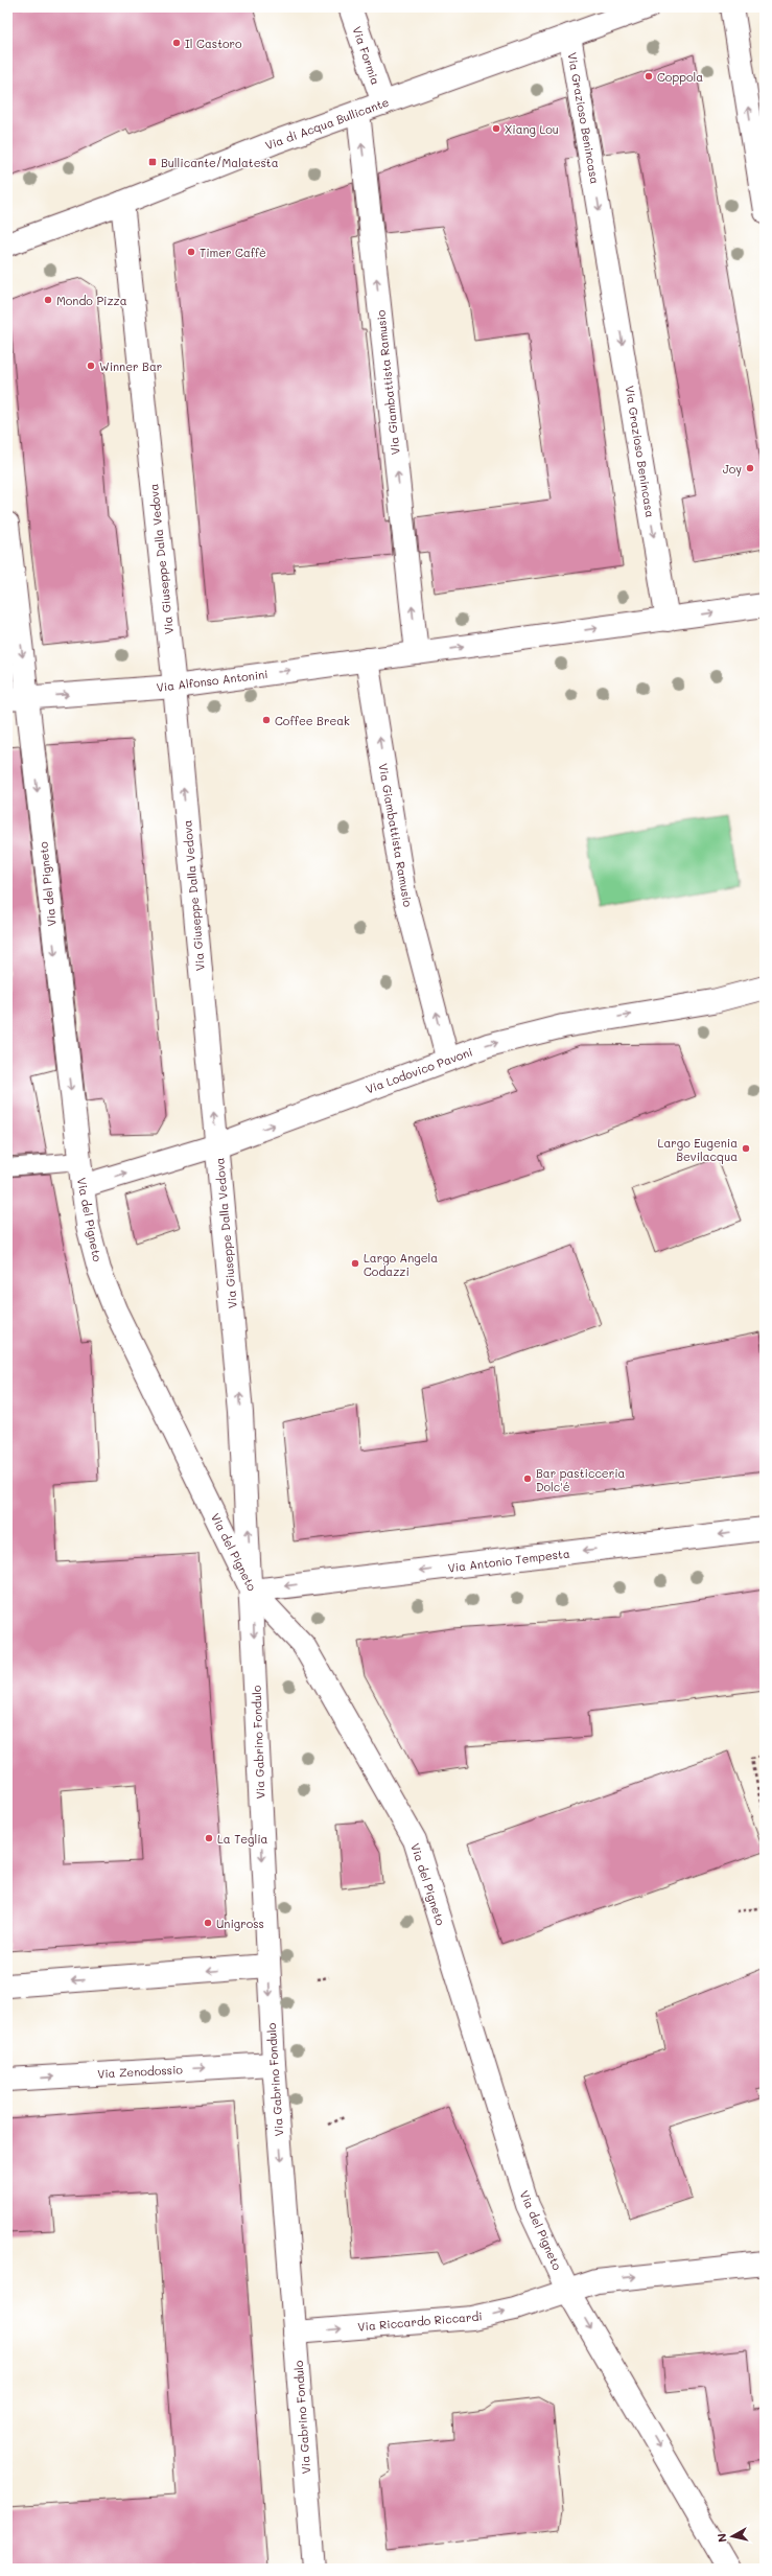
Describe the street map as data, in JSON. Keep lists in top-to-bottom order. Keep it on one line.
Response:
{"streets":{"street":["Via Formia","Via Grazioso Benincasa","Via di Acqua Bullicante","Via Giambattista Ramusio","Via Giuseppe Dalla Vedova","Via Alfonso Antonini","Via del Pigneto","Via Lodovico Pavoni","Via Antonio Tempesta","Via Gabrino Fondulo","Via Zenodossio","Via Riccardo Riccardi"]},"crossings":[["Via Formia","Via di Acqua Bullicante"],["Via Grazioso Benincasa","Via di Acqua Bullicante"],["Via di Acqua Bullicante","Via Giambattista Ramusio"],["Via di Acqua Bullicante","Via Giuseppe Dalla Vedova"],["Via Giambattista Ramusio","Via Alfonso Antonini"],["Via Giambattista Ramusio","Via Lodovico Pavoni"],["Via Giuseppe Dalla Vedova","Via Alfonso Antonini"],["Via Giuseppe Dalla Vedova","Via del Pigneto"],["Via Giuseppe Dalla Vedova","Via Lodovico Pavoni"],["Via Giuseppe Dalla Vedova","Via Antonio Tempesta"],["Via Giuseppe Dalla Vedova","Via Gabrino Fondulo"],["Via Alfonso Antonini","Via del Pigneto"],["Via del Pigneto","Via Lodovico Pavoni"],["Via del Pigneto","Via Antonio Tempesta"],["Via del Pigneto","Via Gabrino Fondulo"],["Via del Pigneto","Via Riccardo Riccardi"],["Via Antonio Tempesta","Via Gabrino Fondulo"],["Via Gabrino Fondulo","Via Zenodossio"],["Via Gabrino Fondulo","Via Riccardo Riccardi"]],"one_way":["Via Giambattista Ramusio","Via Giuseppe Dalla Vedova","Via Alfonso Antonini","Via del Pigneto","Via Lodovico Pavoni","Via Antonio Tempesta","Via Gabrino Fondulo","Via Riccardo Riccardi"],"places":{"other":["Il Castoro","Coppola","Xiang Lou","Timer Caffè","Mondo Pizza","Winner Bar","Joy","Coffee Break","Largo Eugenia Bevilacqua","Largo Angela Codazzi","Bar pasticceria Dolc'é","La Teglia","Unigross"],"transit":["Bullicante/Malatesta"]},"north":"left"}
